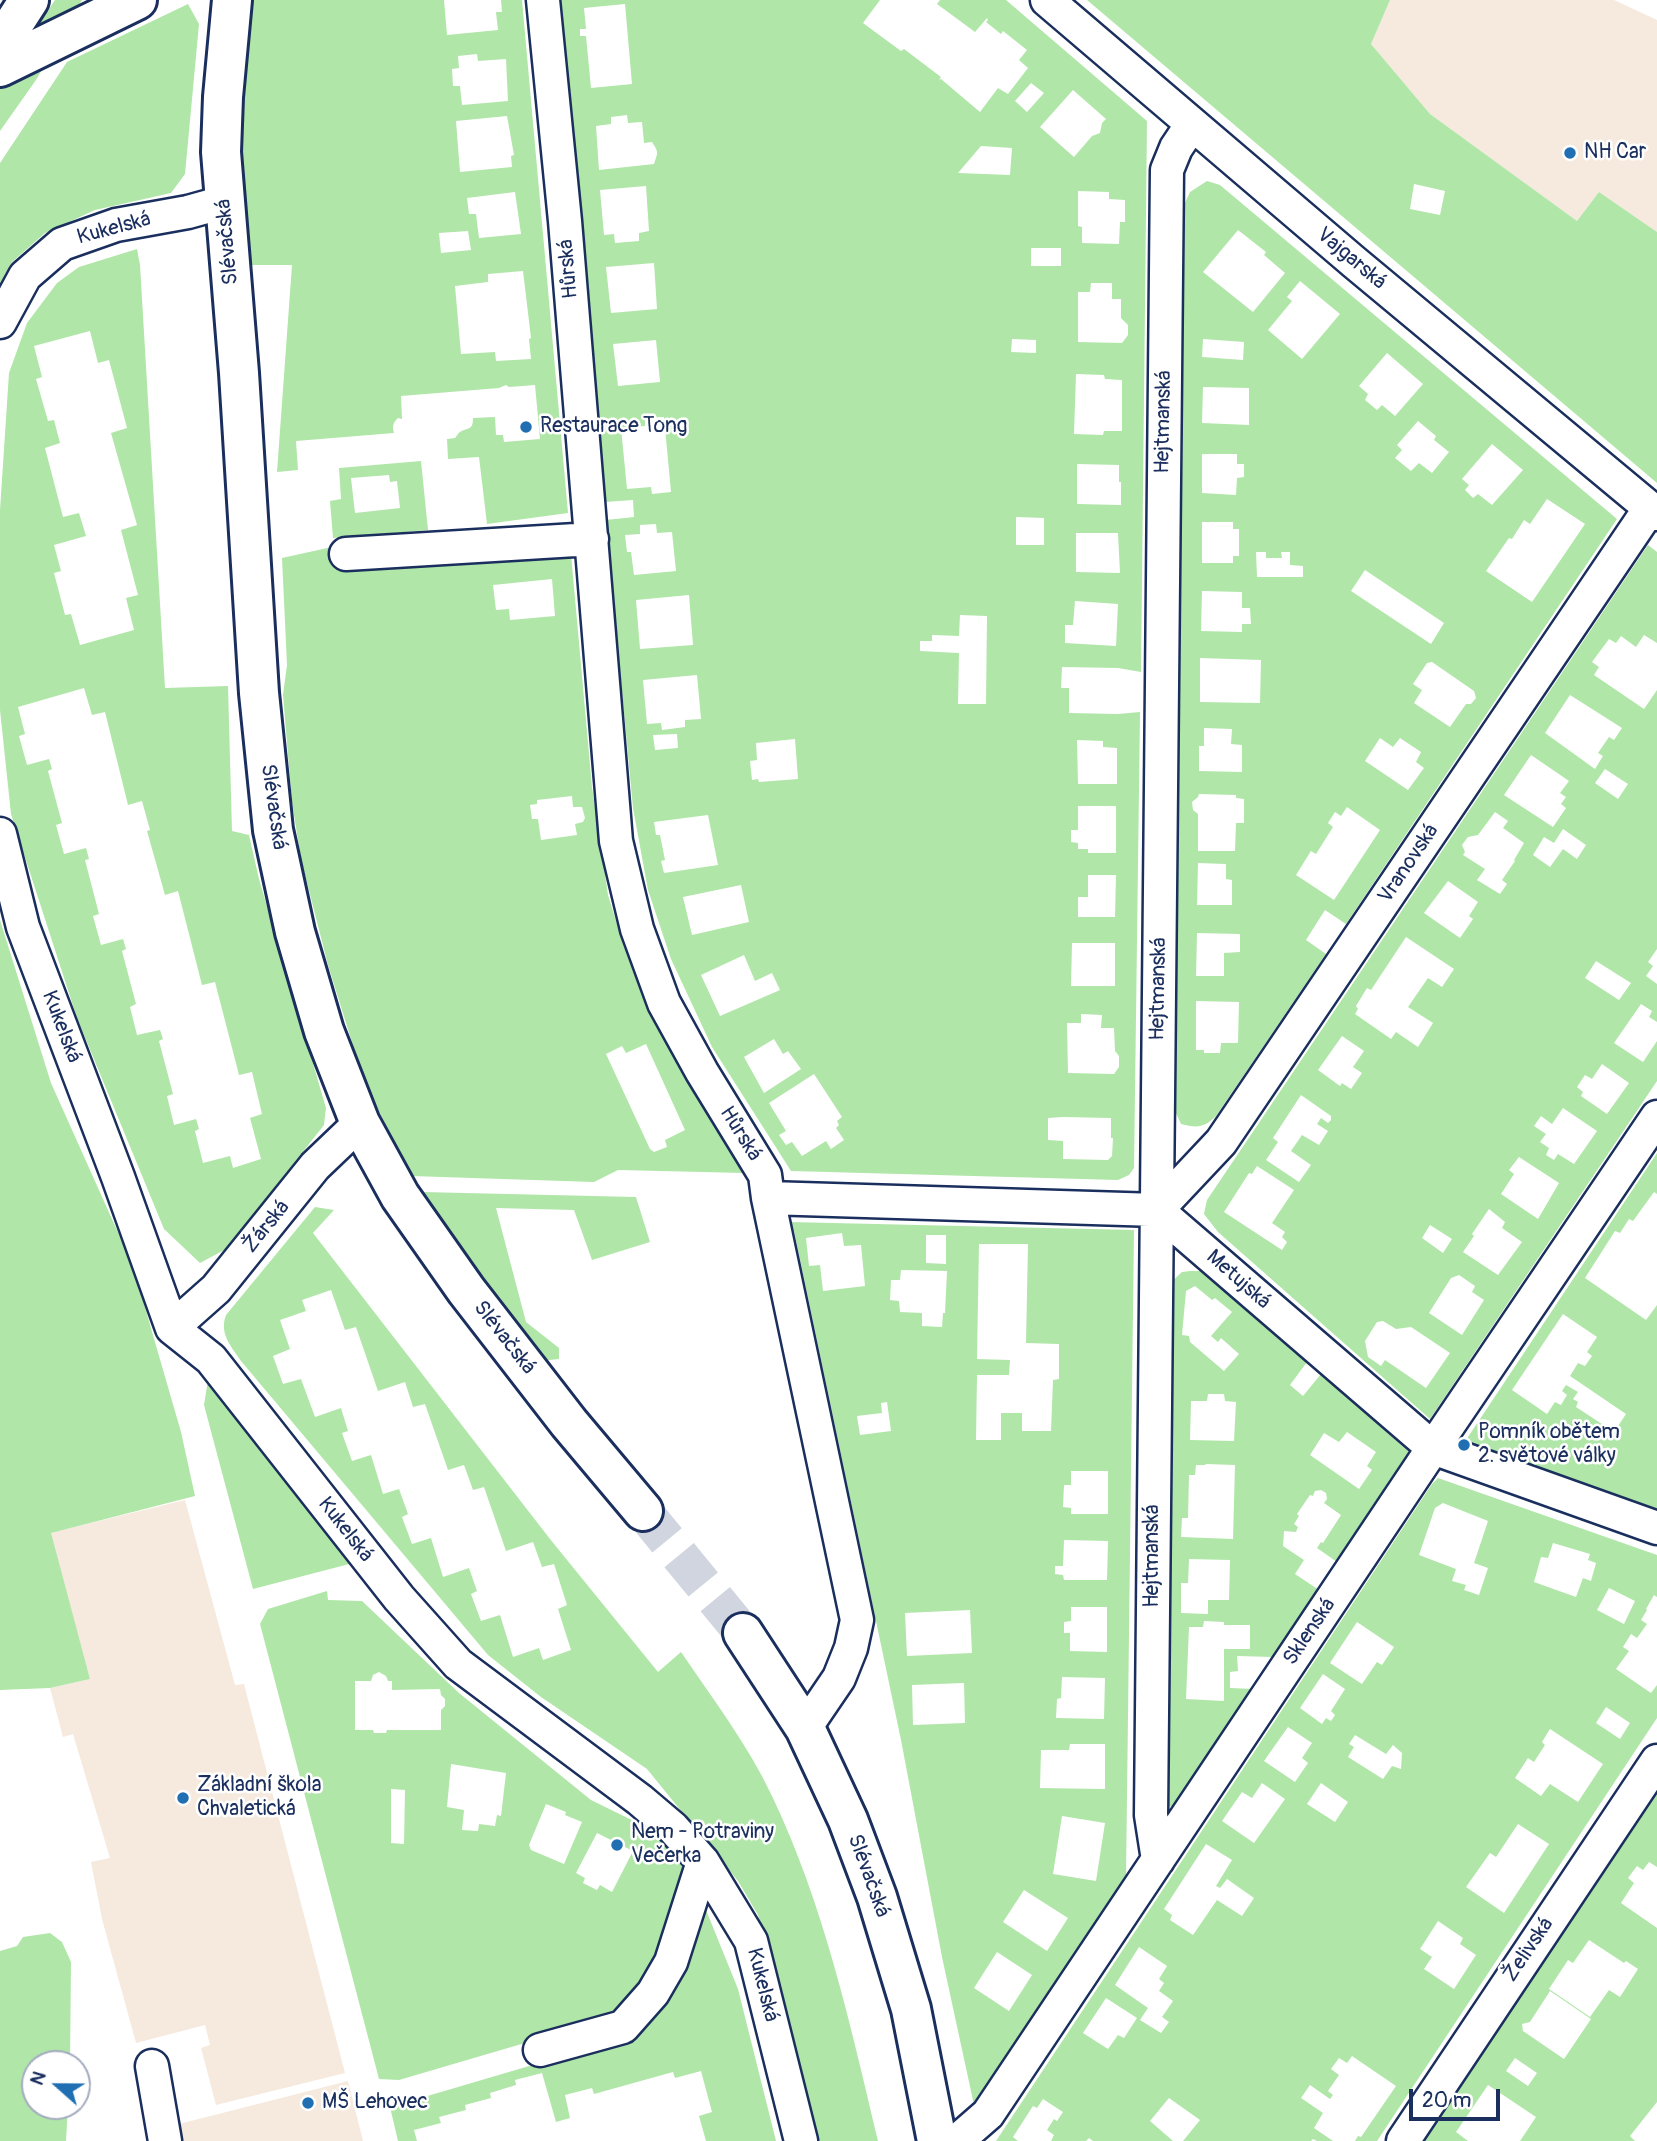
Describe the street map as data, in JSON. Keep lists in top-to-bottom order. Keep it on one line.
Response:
{"streets":{"street":["Kukelská","Slévačská","Vajgarská","Hůrská","Hejtmanská","Vranovská","Žárská","Metujská","Sklenská","Želivská"]},"crossings":[["Kukelská","Slévačská"],["Kukelská","Žárská"],["Slévačská","Hůrská"],["Slévačská","Žárská"],["Vajgarská","Hejtmanská"],["Vajgarská","Vranovská"],["Hejtmanská","Vranovská"],["Hejtmanská","Metujská"],["Hejtmanská","Sklenská"],["Vranovská","Metujská"],["Metujská","Sklenská"]],"places":["NH Car","Restaurace Tong","Pomník obětem 2. světové války","Základní škola Chvaletická","Nem - Potraviny Večerka","MŠ Lehovec"],"scale_bar":"20 m","north":"left"}
